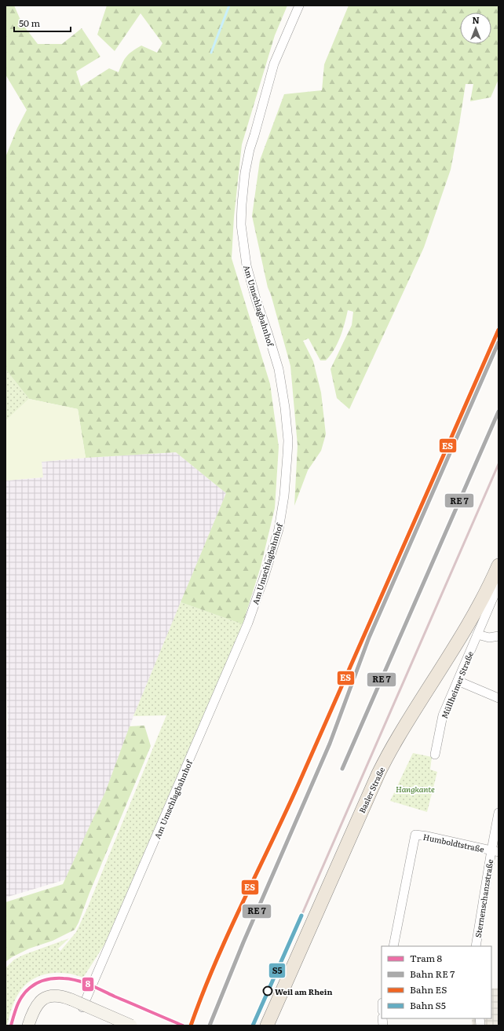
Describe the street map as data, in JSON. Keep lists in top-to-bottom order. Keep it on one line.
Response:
{"streets":{"main road":["Basler Straße"],"street":["Am Umschlagbahnhof","Müllheimer Straße","Humboldtstraße","Sternenschanzstraße"]},"crossings":[["Humboldtstraße","Sternenschanzstraße"]],"parks":["Hangkante"],"places":["Weil am Rhein"],"lines":["rail line ES","rail line S5","tram line 8"],"legend":["Tram 8","Bahn RE 7","Bahn ES","Bahn S5"],"scale_bar":"50 m","north":"top"}
